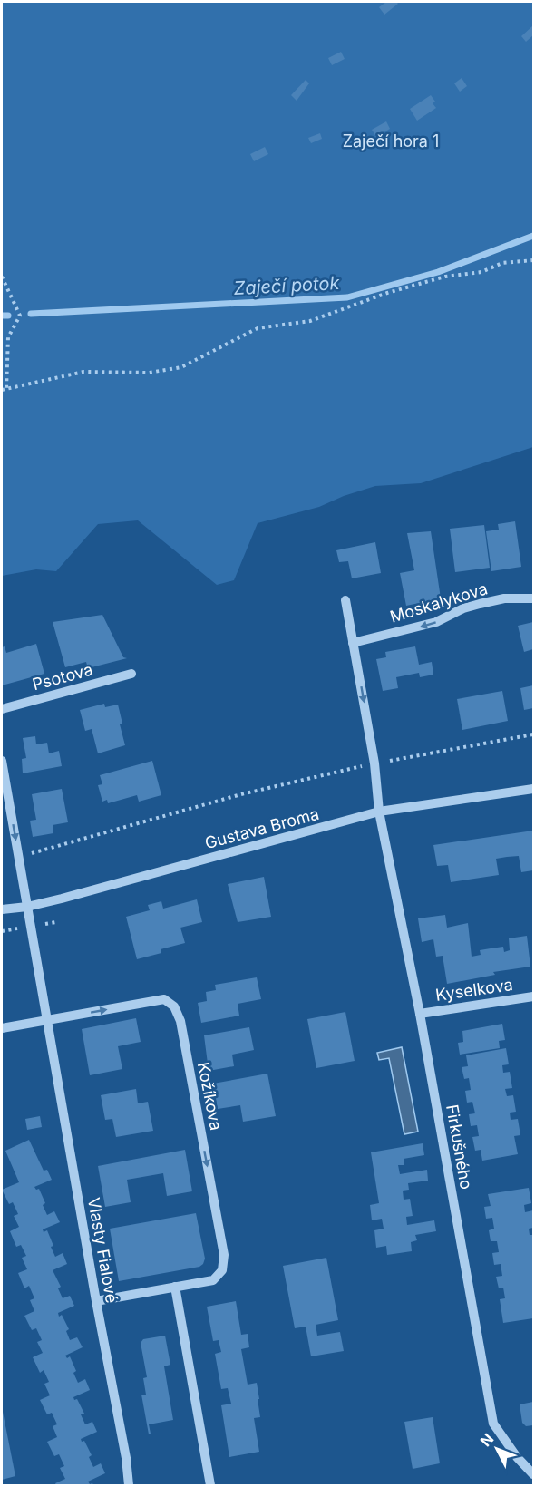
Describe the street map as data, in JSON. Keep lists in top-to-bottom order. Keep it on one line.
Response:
{"streets":{"street":["Moskalykova","Psotova","Gustava Broma","Kyselkova","Kožíkova","Firkušného","Vlasty Fialové"]},"crossings":[["Gustava Broma","Firkušného"],["Gustava Broma","Vlasty Fialové"],["Kyselkova","Firkušného"],["Kožíkova","Vlasty Fialové"]],"one_way":["Moskalykova"],"water":["Zaječí potok"],"parks":["Zaječí hora 1"],"north":"top left"}
